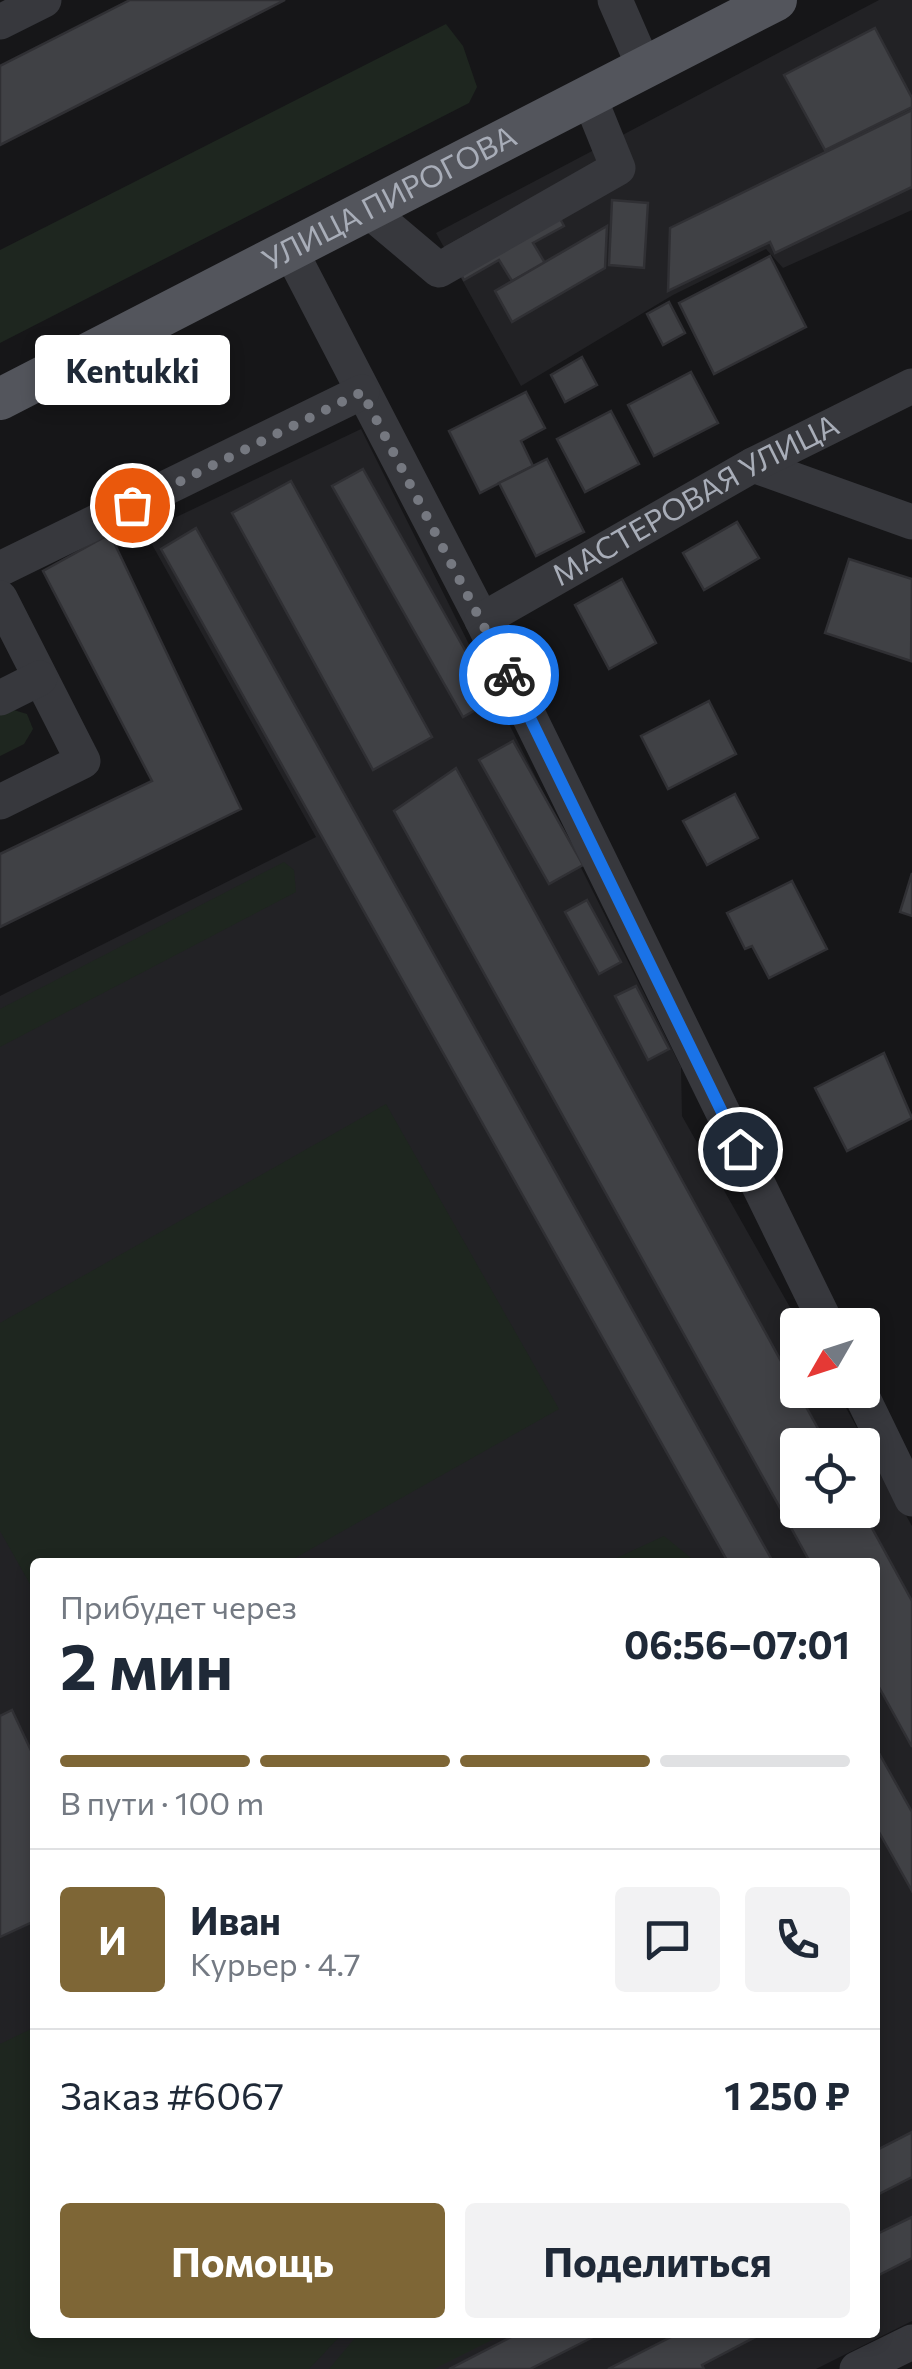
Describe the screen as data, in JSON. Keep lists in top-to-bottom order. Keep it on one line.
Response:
{"streets":{"main road":["УЛИЦА ПИРОГОВА"],"street":["МАСТЕРОВАЯ УЛИЦА"]},"places":["Kentukki"],"north":"bottom left","page":{"bubble":"Kentukki","heading":["2 мин","Прибудет через","06:56–07:01"],"panel":["Иван","Курьер · 4.7","Заказ #6067","1 250 ₽"],"bar":"В пути · 100 m","round":"И","buttons":["Помощь","Поделиться"]}}
